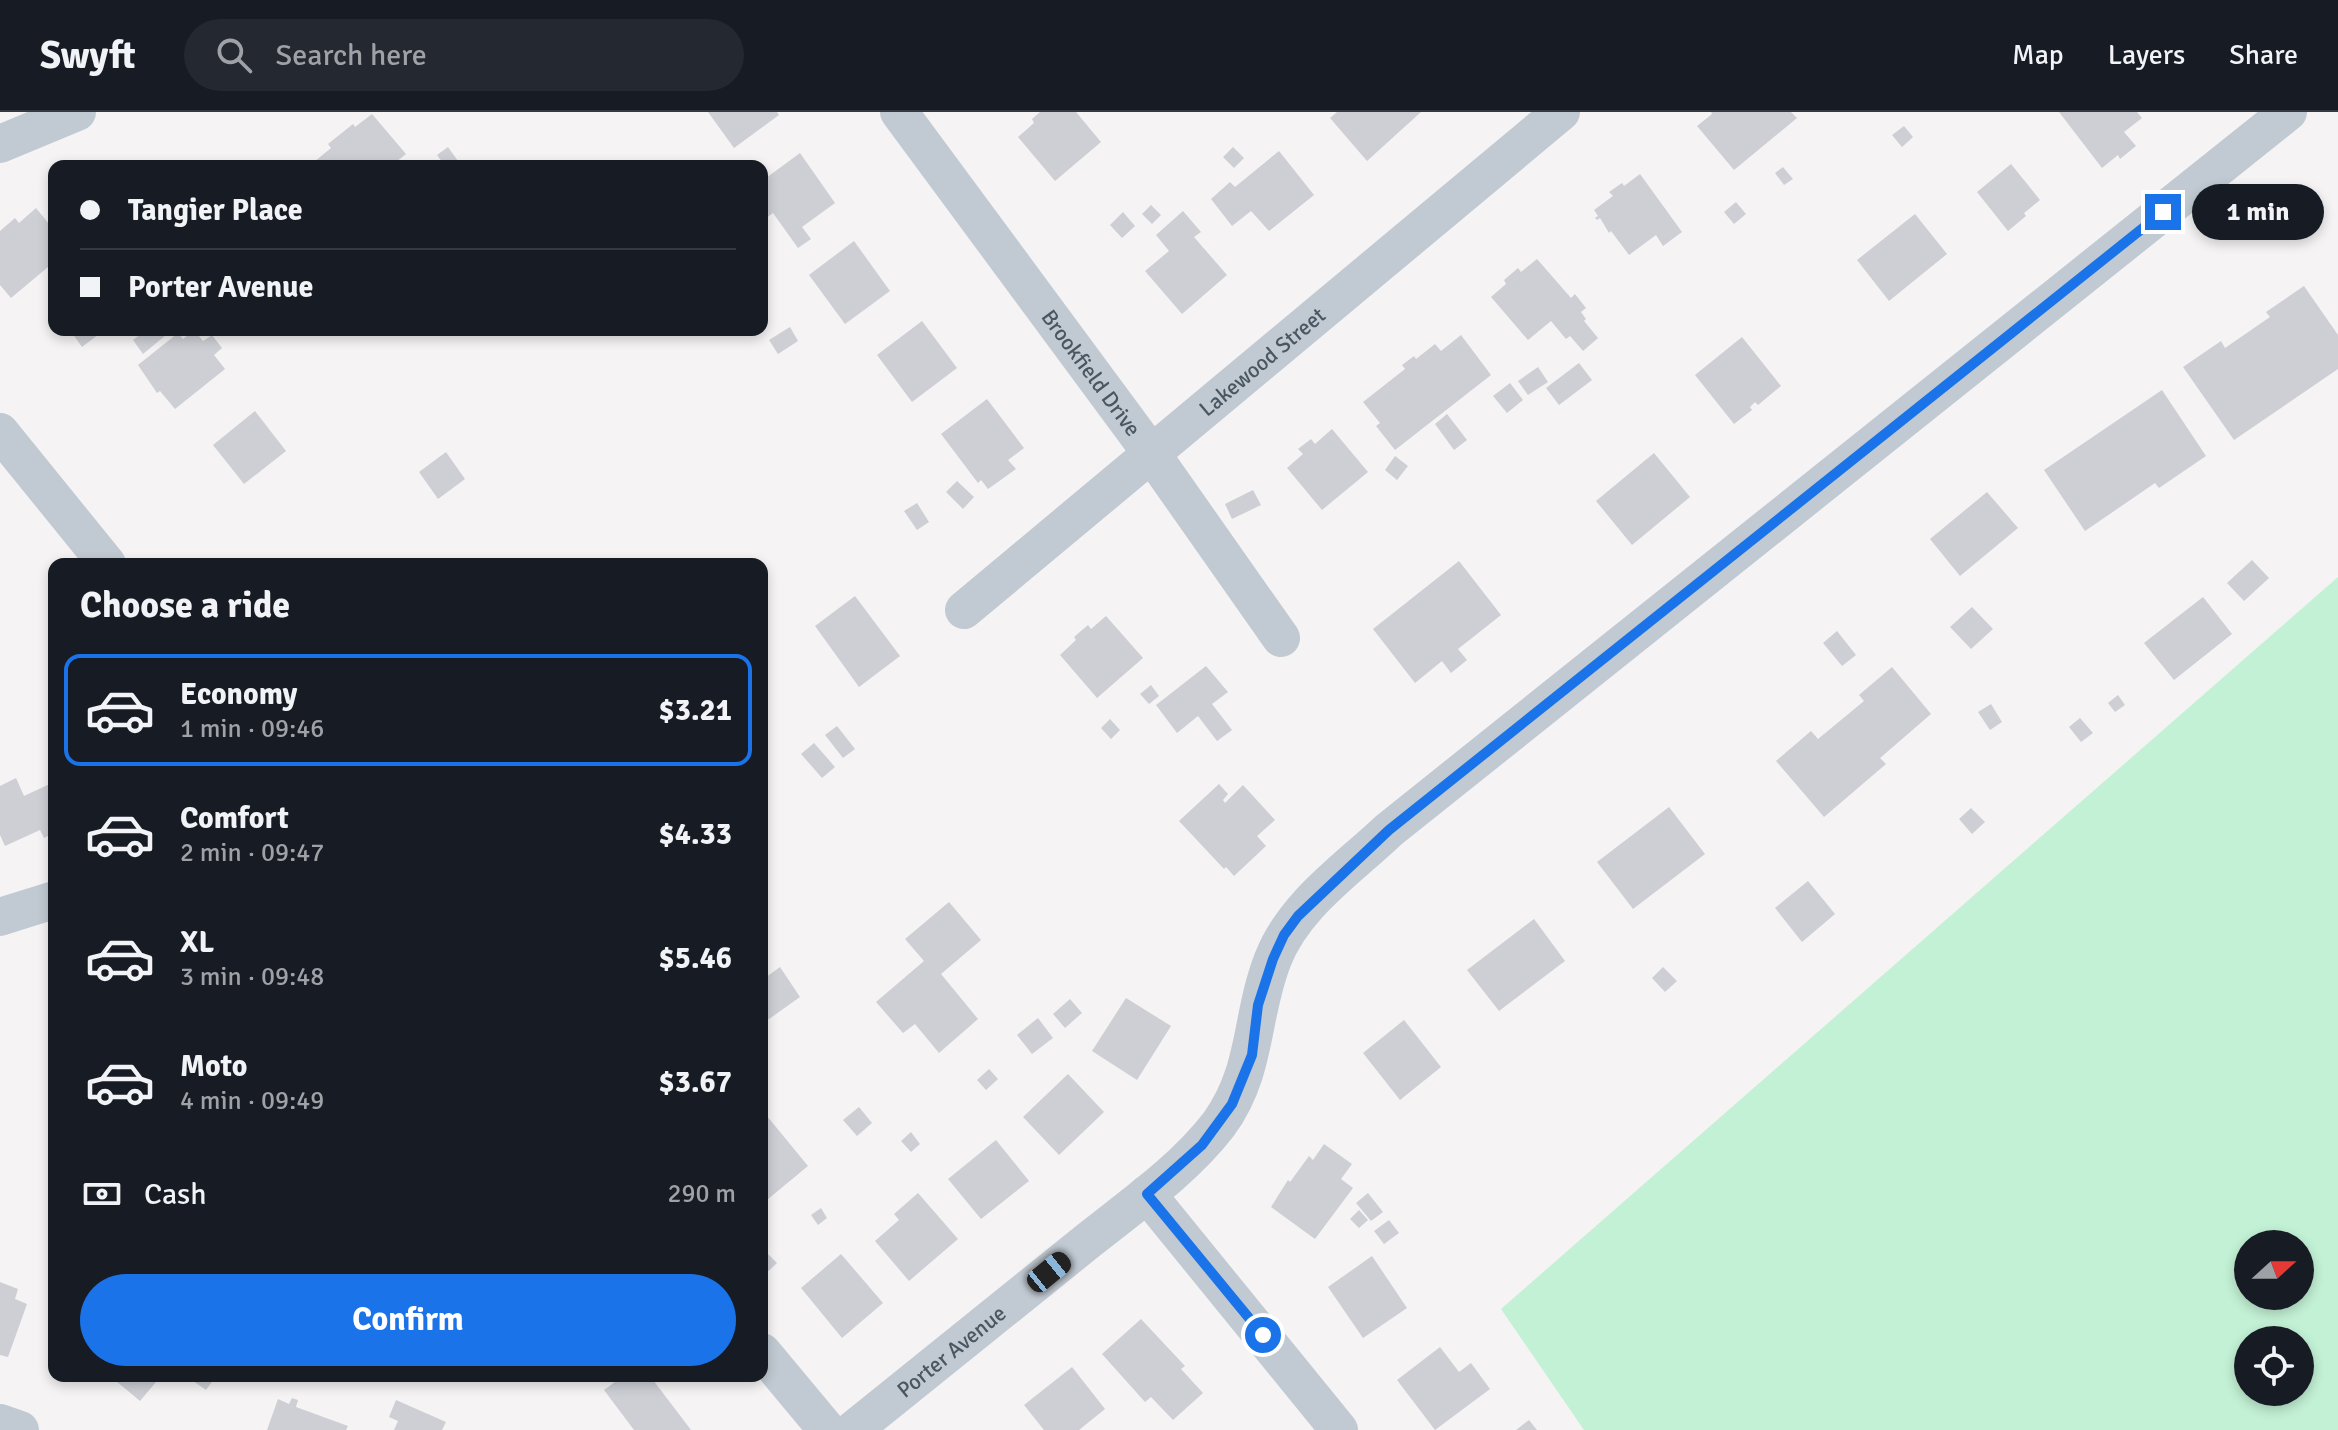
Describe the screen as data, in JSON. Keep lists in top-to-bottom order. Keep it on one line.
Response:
{"streets":{"street":["Lakewood Street","Brookfield Drive","Porter Avenue"]},"crossings":[["Lakewood Street","Brookfield Drive"]],"north":"right","page":{"header":"Swyft","search":"Search here","nav":["Map","Layers","Share"],"banner":["Tangier Place","Porter Avenue"],"bubble":"1 min","heading":"Choose a ride","list":[{"name":"Economy","note":"1 min · 09:46","value":"$3.21"},{"name":"Comfort","note":"2 min · 09:47","value":"$4.33"},{"name":"XL","note":"3 min · 09:48","value":"$5.46"},{"name":"Moto","note":"4 min · 09:49","value":"$3.67"}],"pay":["Cash","290 m"],"buttons":"Confirm"}}
